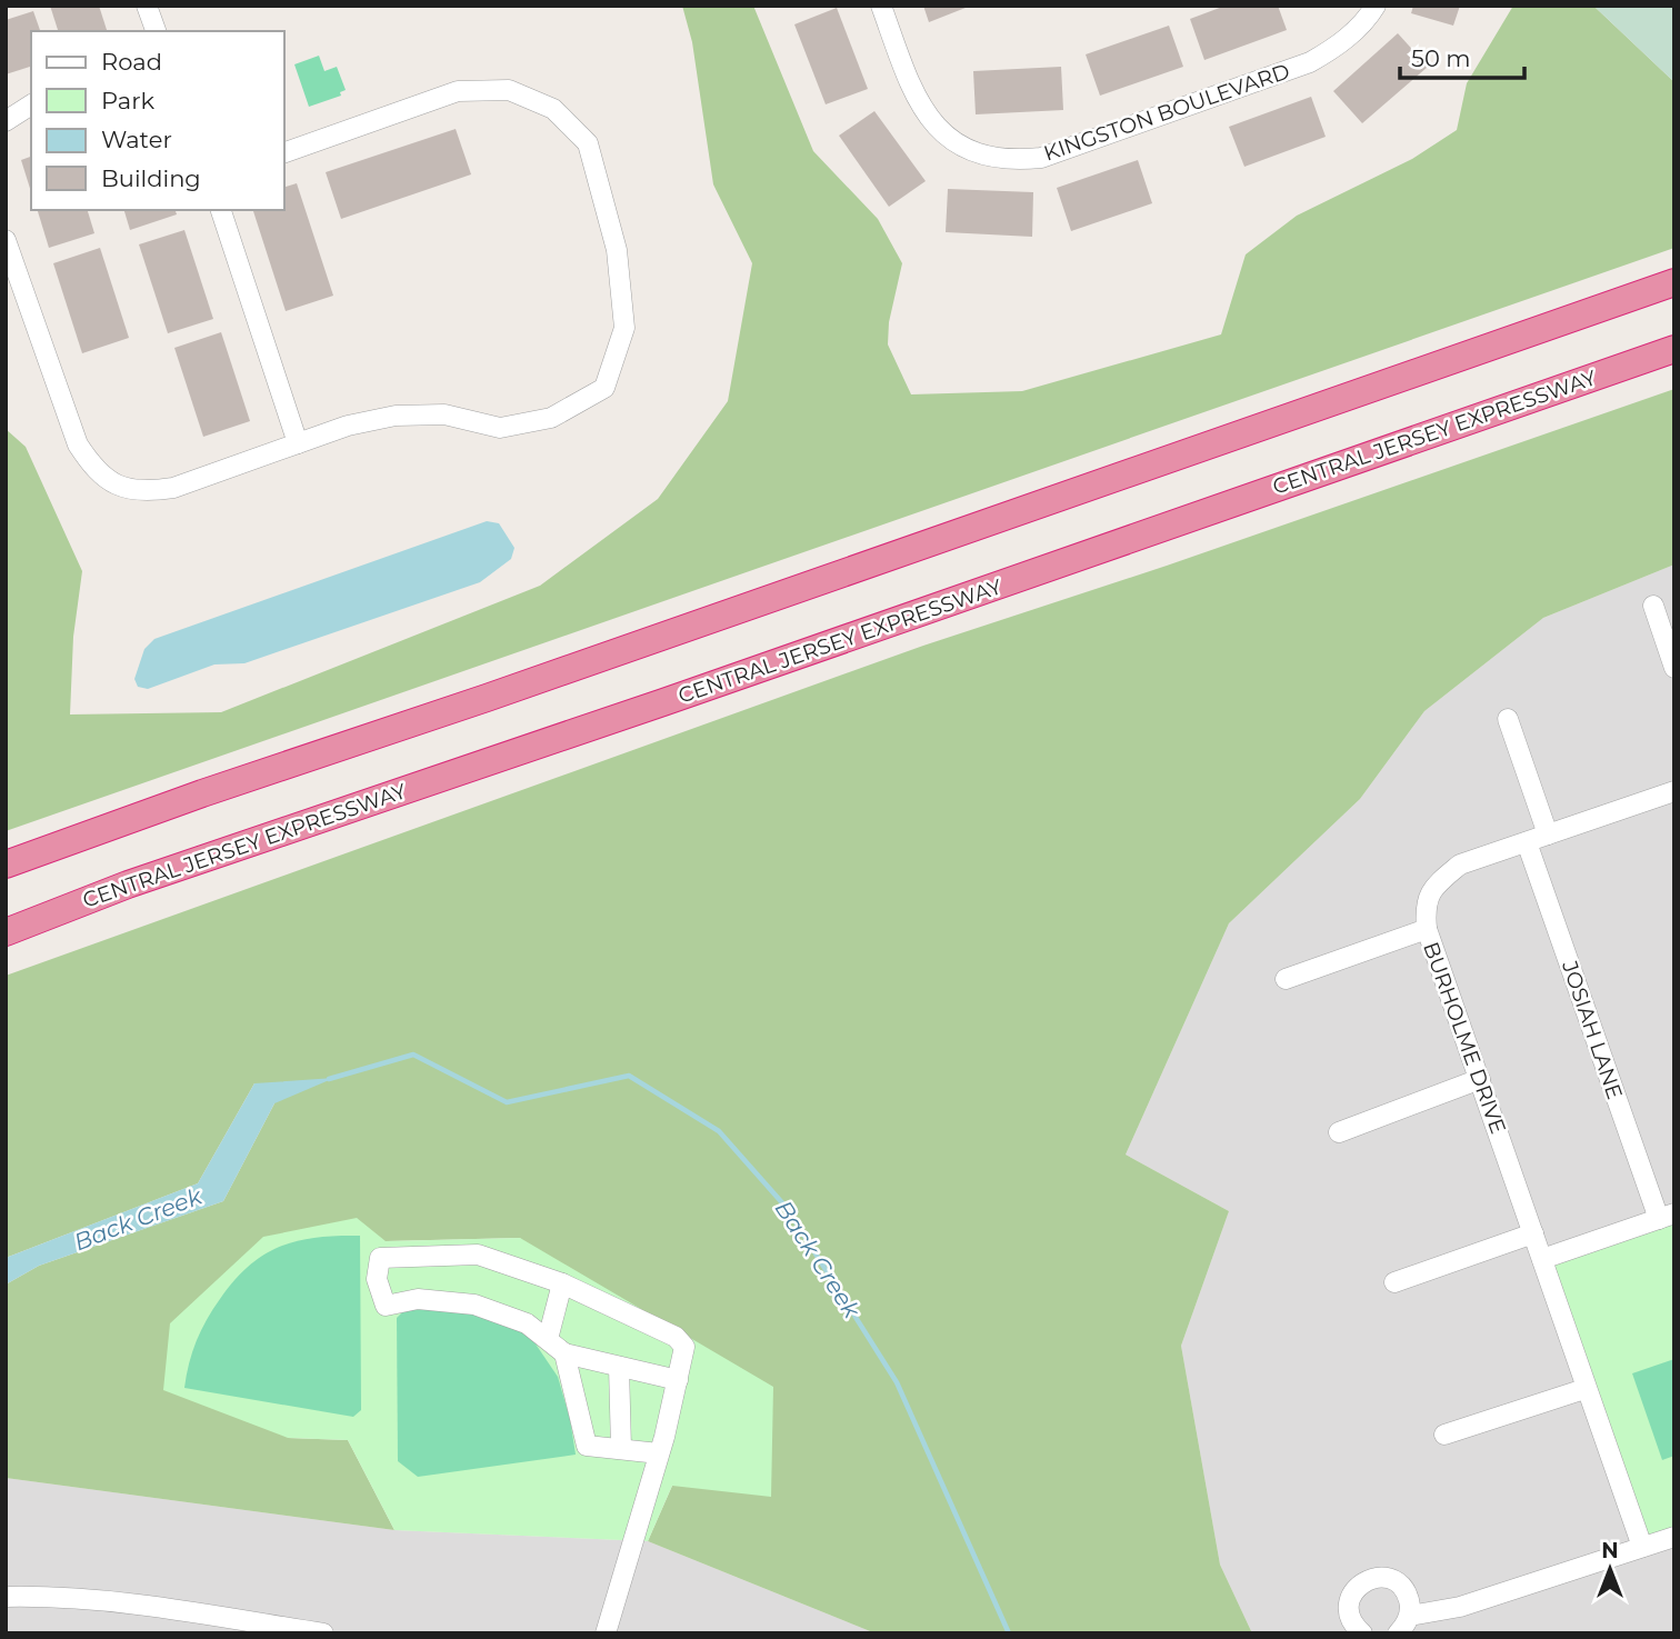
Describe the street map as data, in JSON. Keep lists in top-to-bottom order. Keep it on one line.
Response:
{"streets":{"highway":["CENTRAL JERSEY EXPRESSWAY"],"street":["KINGSTON BOULEVARD","JOSIAH LANE","BURHOLME DRIVE"]},"crossings":[["JOSIAH LANE","BURHOLME DRIVE"]],"water":["Back Creek"],"legend":["Road","Park","Water","Building"],"scale_bar":"50 m","north":"top"}
